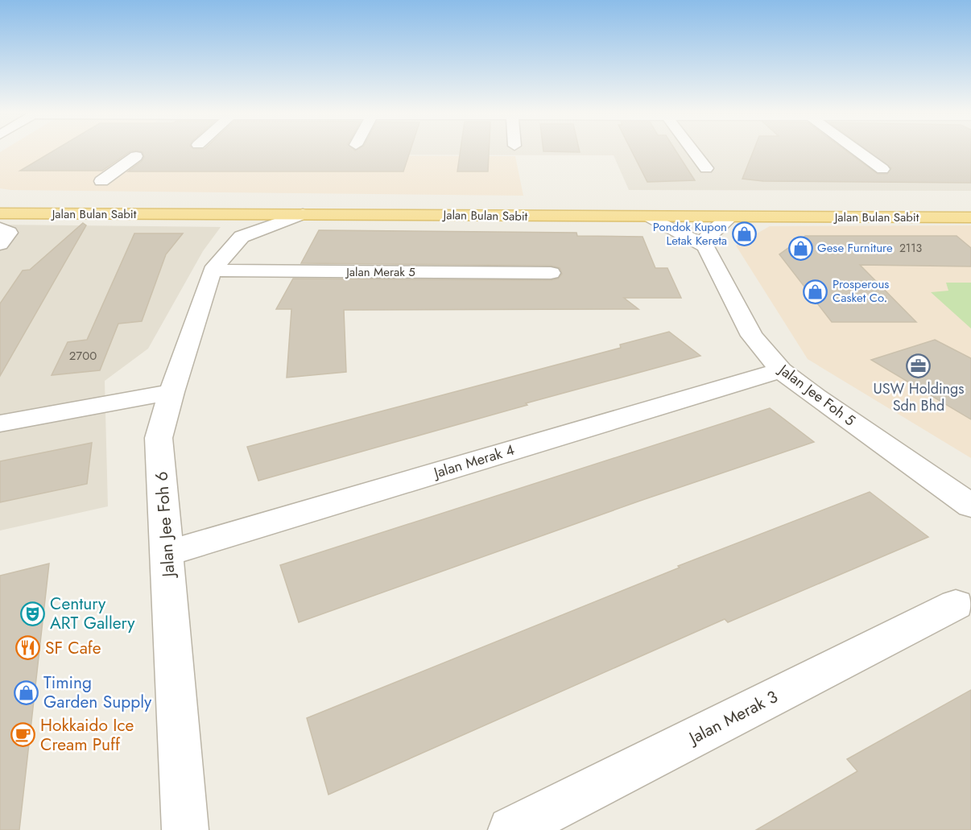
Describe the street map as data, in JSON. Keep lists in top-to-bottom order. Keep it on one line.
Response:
{"streets":{"main road":["Jalan Bulan Sabit"],"street":["Jalan Merak 5","Jalan Jee Foh 5","Jalan Merak 4","Jalan Jee Foh 6","Jalan Merak 3"]},"crossings":[["Jalan Bulan Sabit","Jalan Jee Foh 6"],["Jalan Merak 5","Jalan Jee Foh 6"],["Jalan Jee Foh 5","Jalan Merak 4"],["Jalan Merak 4","Jalan Jee Foh 6"]],"places":{"shop":["Pondok Kupon Letak Kereta","Gese Furniture","Prosperous Casket Co.","Timing Garden Supply"],"office":["USW Holdings Sdn Bhd"],"theatre":["Century ART Gallery"],"restaurant":["SF Cafe"],"cafe":["Hokkaido Ice Cream Puff"]},"house_numbers":["2113","2700"]}
